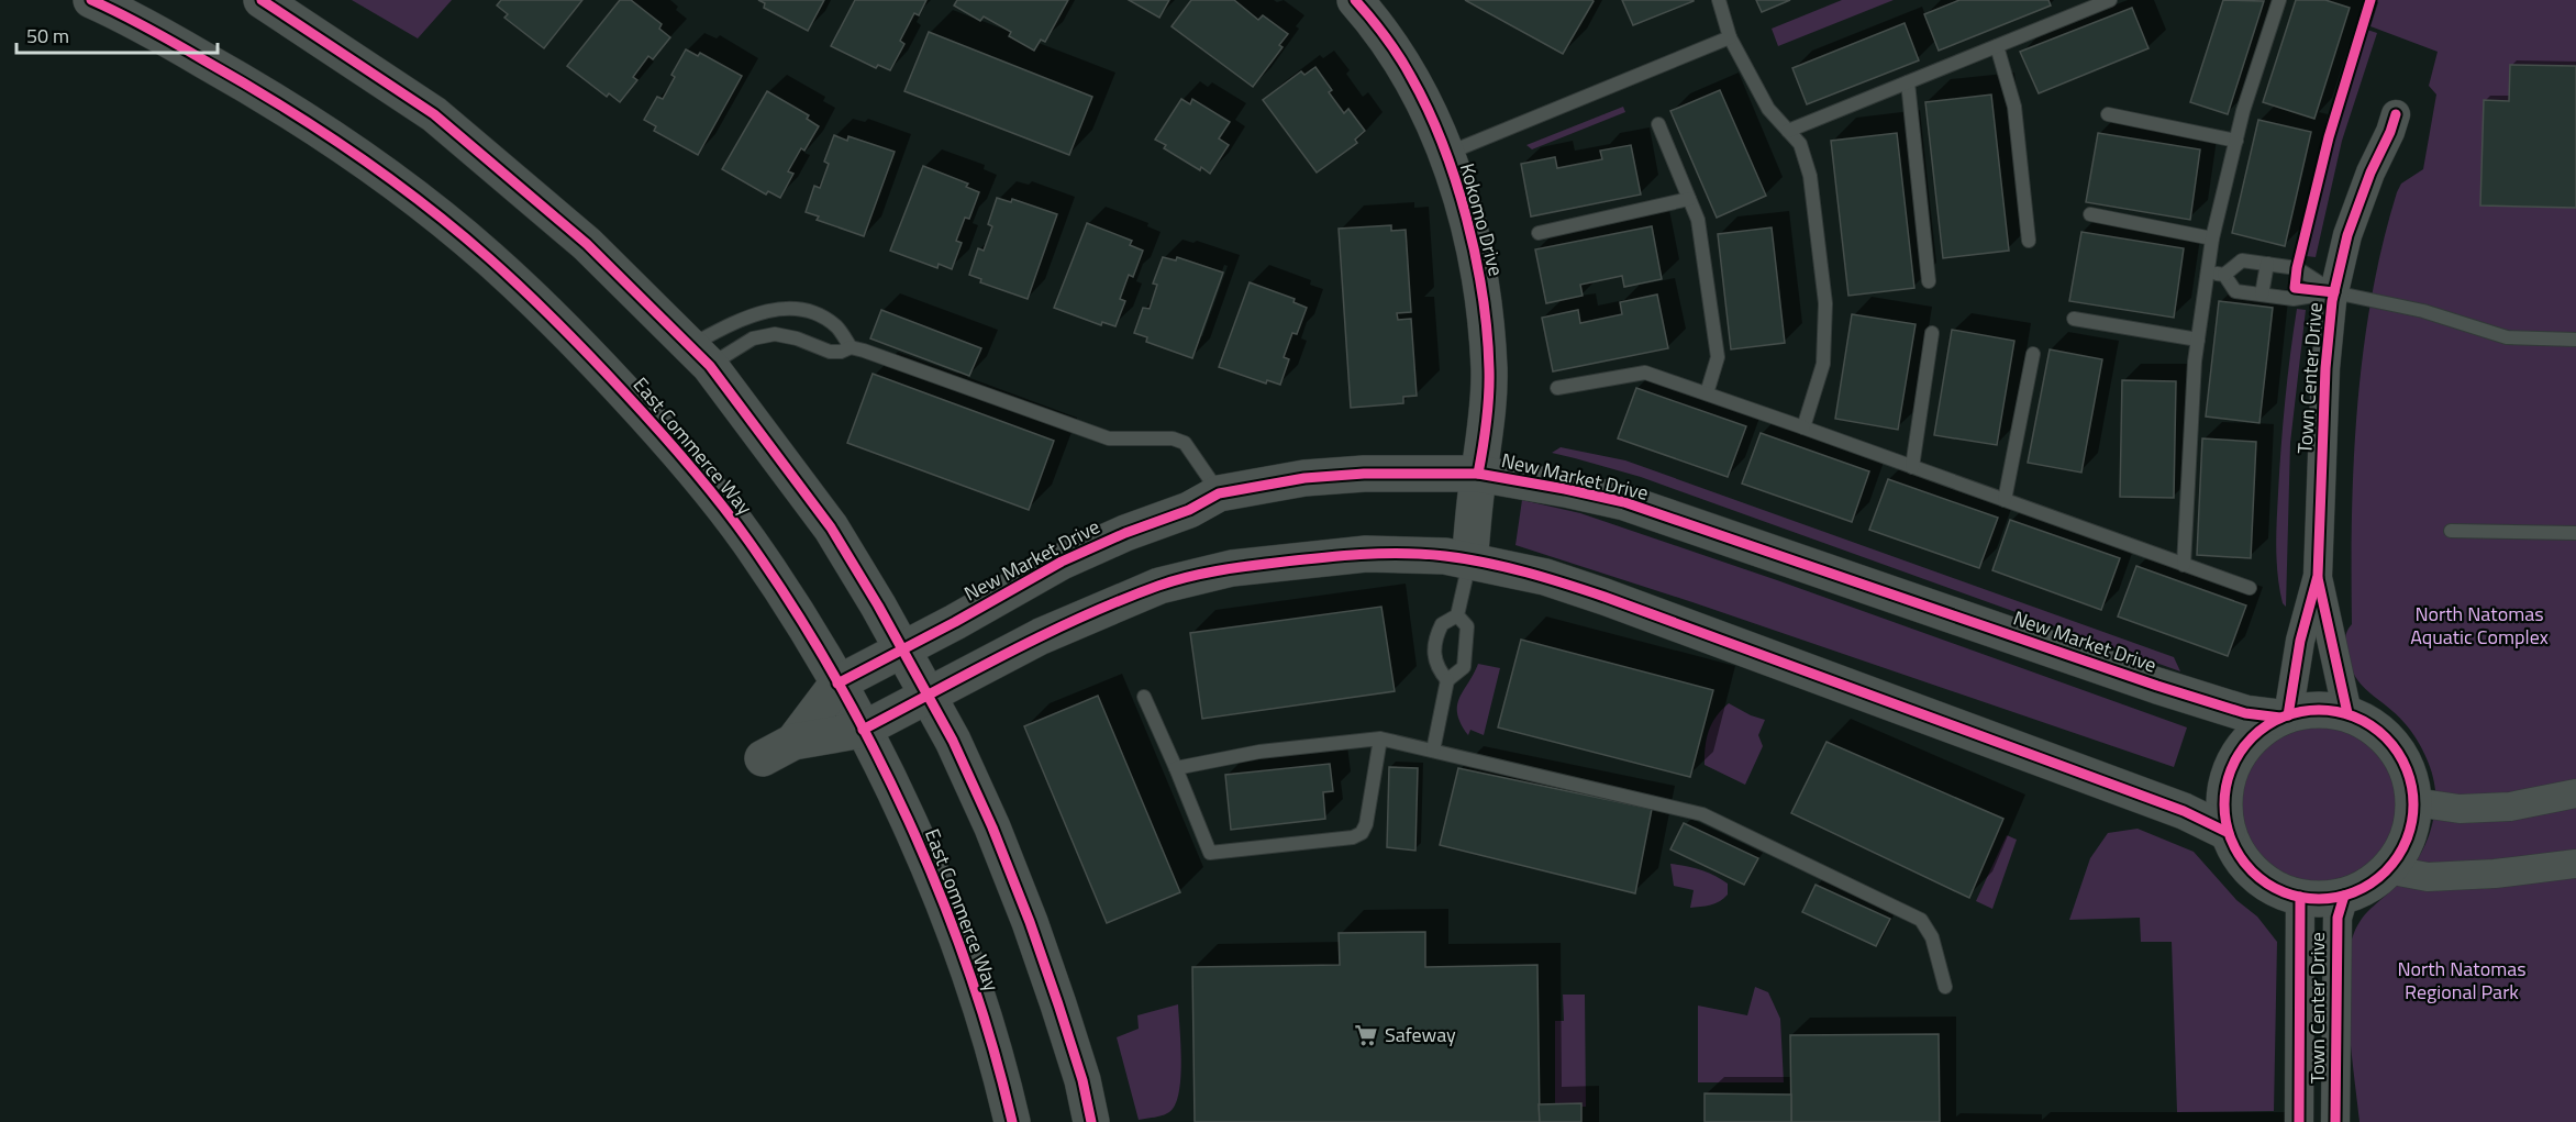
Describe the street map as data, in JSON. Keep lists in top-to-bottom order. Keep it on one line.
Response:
{"streets":{"street":["Kokomo Drive","Town Center Drive","East Commerce Way","New Market Drive"]},"crossings":[["Kokomo Drive","New Market Drive"],["Town Center Drive","New Market Drive"],["East Commerce Way","New Market Drive"]],"parks":["North Natomas Aquatic Complex","North Natomas Regional Park"],"places":{"supermarket":["Safeway"]},"scale_bar":"50 m"}
